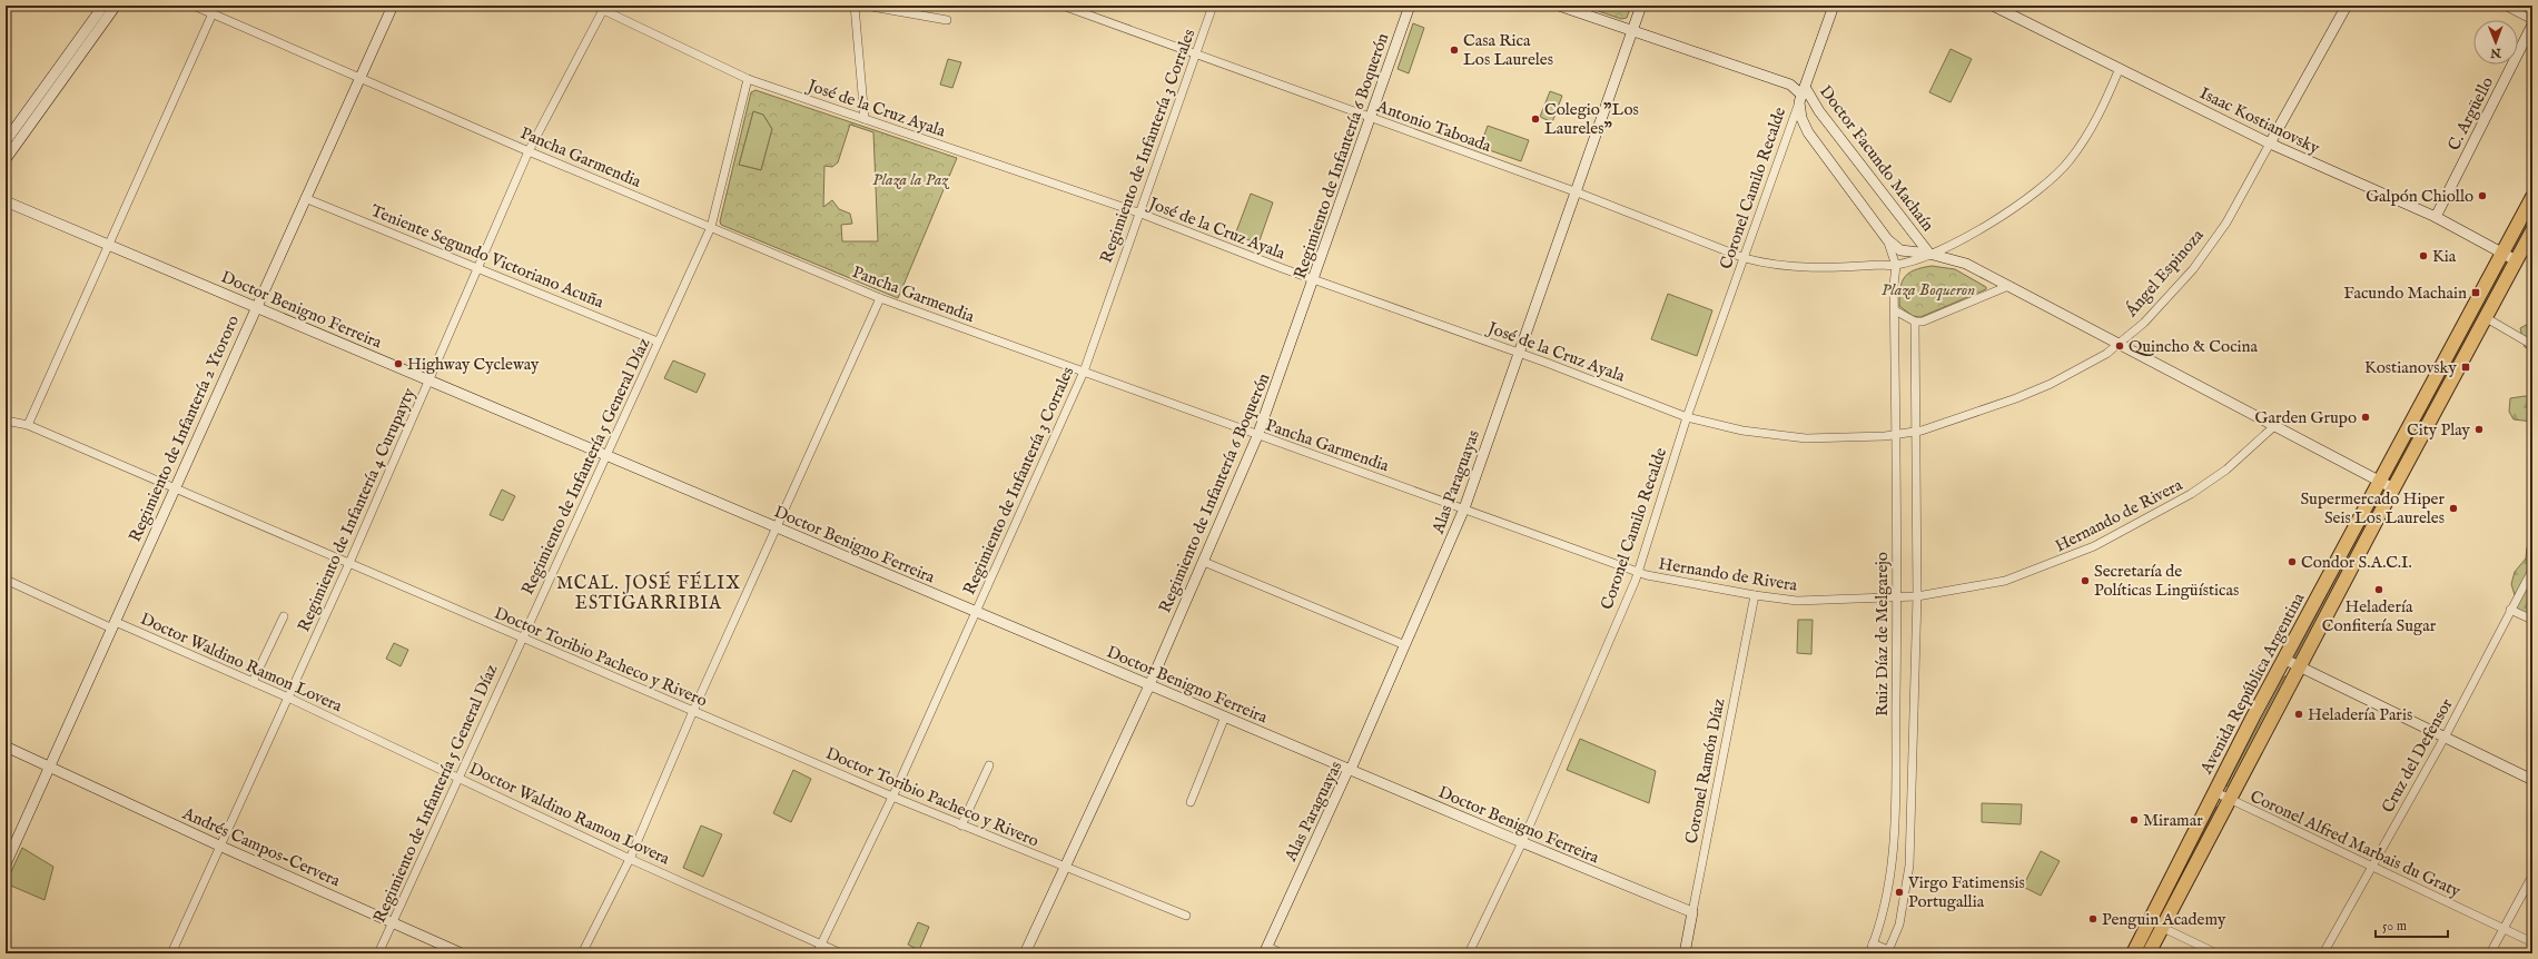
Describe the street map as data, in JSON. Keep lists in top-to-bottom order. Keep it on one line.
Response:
{"streets":{"highway":["Avenida República Argentina"],"street":["José de la Cruz Ayala","C. Argüello","Isaac Kostianovsky","Antonio Taboada","Regimiento de Infantería 3 Corrales","Regimiento de Infantería 6 Boquerón","Pancha Garmendia","Doctor Facundo Machaín","Coronel Camilo Recalde","Teniente Segundo Victoriano Acuña","Ángel Espinoza","Doctor Benigno Ferreira","Regimiento de Infantería 2 Ytororo","Regimiento de Infantería 5 General Díaz","Alas Paraguayas","Regimiento de Infantería 4 Curupayty","Hernando de Rivera","Ruiz Díaz de Melgarejo","Doctor Toribio Pacheco y Rivero","Doctor Waldino Ramon Lovera","Cruz del Defensor","Coronel Ramón Díaz","Coronel Alfred Marbais du Graty","Andrés Campos-Cervera"]},"crossings":[["José de la Cruz Ayala","Regimiento de Infantería 3 Corrales"],["José de la Cruz Ayala","Regimiento de Infantería 6 Boquerón"],["José de la Cruz Ayala","Coronel Camilo Recalde"],["José de la Cruz Ayala","Ángel Espinoza"],["José de la Cruz Ayala","Regimiento de Infantería 5 General Díaz"],["José de la Cruz Ayala","Alas Paraguayas"],["José de la Cruz Ayala","Regimiento de Infantería 4 Curupayty"],["José de la Cruz Ayala","Ruiz Díaz de Melgarejo"],["C. Argüello","Isaac Kostianovsky"],["Isaac Kostianovsky","Antonio Taboada"],["Isaac Kostianovsky","Ángel Espinoza"],["Isaac Kostianovsky","Avenida República Argentina"],["Antonio Taboada","Regimiento de Infantería 3 Corrales"],["Antonio Taboada","Regimiento de Infantería 6 Boquerón"],["Antonio Taboada","Doctor Facundo Machaín"],["Antonio Taboada","Coronel Camilo Recalde"],["Antonio Taboada","Alas Paraguayas"],["Antonio Taboada","Ruiz Díaz de Melgarejo"],["Regimiento de Infantería 3 Corrales","Pancha Garmendia"],["Regimiento de Infantería 3 Corrales","Doctor Benigno Ferreira"],["Regimiento de Infantería 3 Corrales","Doctor Toribio Pacheco y Rivero"],["Regimiento de Infantería 3 Corrales","Doctor Waldino Ramon Lovera"],["Regimiento de Infantería 6 Boquerón","Pancha Garmendia"],["Regimiento de Infantería 6 Boquerón","Doctor Benigno Ferreira"],["Regimiento de Infantería 6 Boquerón","Doctor Toribio Pacheco y Rivero"],["Pancha Garmendia","Coronel Camilo Recalde"],["Pancha Garmendia","Regimiento de Infantería 2 Ytororo"],["Pancha Garmendia","Regimiento de Infantería 5 General Díaz"],["Pancha Garmendia","Alas Paraguayas"],["Pancha Garmendia","Regimiento de Infantería 4 Curupayty"],["Pancha Garmendia","Hernando de Rivera"],["Doctor Facundo Machaín","Coronel Camilo Recalde"],["Doctor Facundo Machaín","Ángel Espinoza"],["Doctor Facundo Machaín","Alas Paraguayas"],["Doctor Facundo Machaín","Hernando de Rivera"],["Doctor Facundo Machaín","Ruiz Díaz de Melgarejo"],["Doctor Facundo Machaín","Avenida República Argentina"],["Coronel Camilo Recalde","Doctor Benigno Ferreira"],["Coronel Camilo Recalde","Hernando de Rivera"],["Teniente Segundo Victoriano Acuña","Regimiento de Infantería 2 Ytororo"],["Teniente Segundo Victoriano Acuña","Regimiento de Infantería 5 General Díaz"],["Teniente Segundo Victoriano Acuña","Regimiento de Infantería 4 Curupayty"],["Ángel Espinoza","Ruiz Díaz de Melgarejo"],["Doctor Benigno Ferreira","Regimiento de Infantería 2 Ytororo"],["Doctor Benigno Ferreira","Regimiento de Infantería 5 General Díaz"],["Doctor Benigno Ferreira","Alas Paraguayas"],["Doctor Benigno Ferreira","Regimiento de Infantería 4 Curupayty"],["Doctor Benigno Ferreira","Coronel Ramón Díaz"],["Regimiento de Infantería 2 Ytororo","Doctor Toribio Pacheco y Rivero"],["Regimiento de Infantería 2 Ytororo","Doctor Waldino Ramon Lovera"],["Regimiento de Infantería 2 Ytororo","Andrés Campos-Cervera"],["Regimiento de Infantería 5 General Díaz","Doctor Toribio Pacheco y Rivero"],["Regimiento de Infantería 5 General Díaz","Doctor Waldino Ramon Lovera"],["Regimiento de Infantería 5 General Díaz","Andrés Campos-Cervera"],["Regimiento de Infantería 4 Curupayty","Doctor Toribio Pacheco y Rivero"],["Regimiento de Infantería 4 Curupayty","Doctor Waldino Ramon Lovera"],["Regimiento de Infantería 4 Curupayty","Andrés Campos-Cervera"],["Hernando de Rivera","Ruiz Díaz de Melgarejo"],["Hernando de Rivera","Coronel Ramón Díaz"],["Avenida República Argentina","Coronel Alfred Marbais du Graty"],["Cruz del Defensor","Coronel Alfred Marbais du Graty"]],"districts":["MCAL. JOSÉ FÉLIX ESTIGARRIBIA"],"parks":["Plaza la Paz","Plaza Boqueron"],"places":{"other":["Casa Rica Los Laureles","Colegio \"Los Laureles\"","Galpón Chiollo","Kia","Quincho & Cocina","Highway Cycleway","Garden Grupo","City Play","Supermercado Hiper Seis Los Laureles","Condor S.A.C.I.","Secretaría de Políticas Lingüísticas","Heladería Confitería Sugar","Heladería Paris","Miramar","Virgo Fatimensis Portugallia","Penguin Academy"],"transit":["Facundo Machain","Kostianovsky"]},"scale_bar":"50 m","north":"bottom"}
